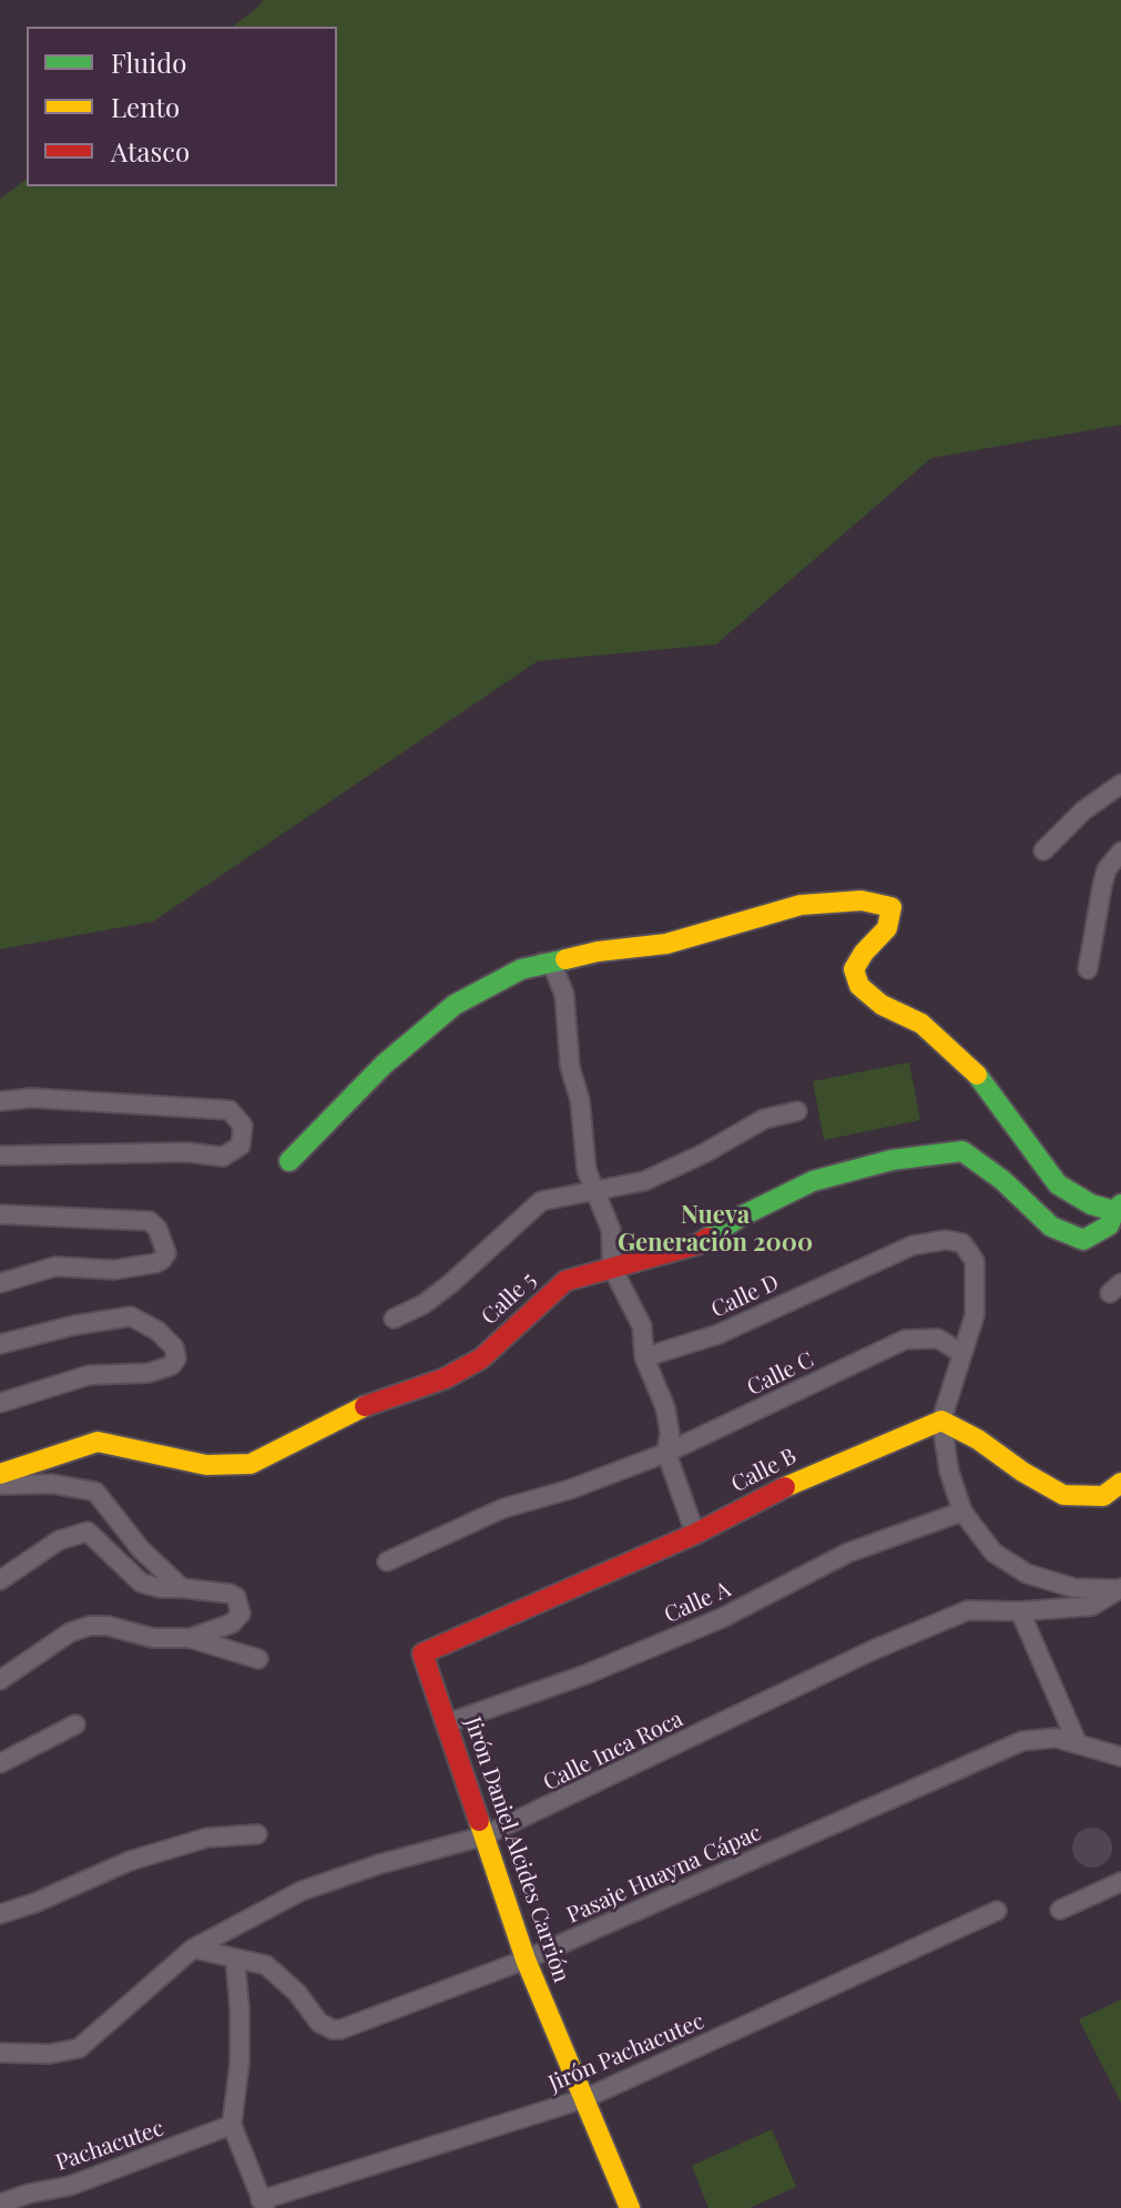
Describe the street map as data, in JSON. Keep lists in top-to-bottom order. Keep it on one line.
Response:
{"streets":{"street":["Calle D","Calle 5","Calle C","Calle B","Calle A","Calle Inca Roca","Jirón Daniel Alcides Carrión","Pasaje Huayna Cápac","Jirón Pachacutec","Pachacutec"]},"crossings":[["Calle D","Calle Inca Roca"],["Calle C","Calle Inca Roca"],["Calle B","Calle Inca Roca"],["Calle B","Jirón Daniel Alcides Carrión"],["Calle A","Calle Inca Roca"],["Calle A","Jirón Daniel Alcides Carrión"],["Calle Inca Roca","Jirón Daniel Alcides Carrión"],["Calle Inca Roca","Pasaje Huayna Cápac"],["Jirón Daniel Alcides Carrión","Pasaje Huayna Cápac"],["Jirón Daniel Alcides Carrión","Jirón Pachacutec"]],"districts":["Nueva Generación 2000"],"legend":["Fluido","Lento","Atasco"]}
